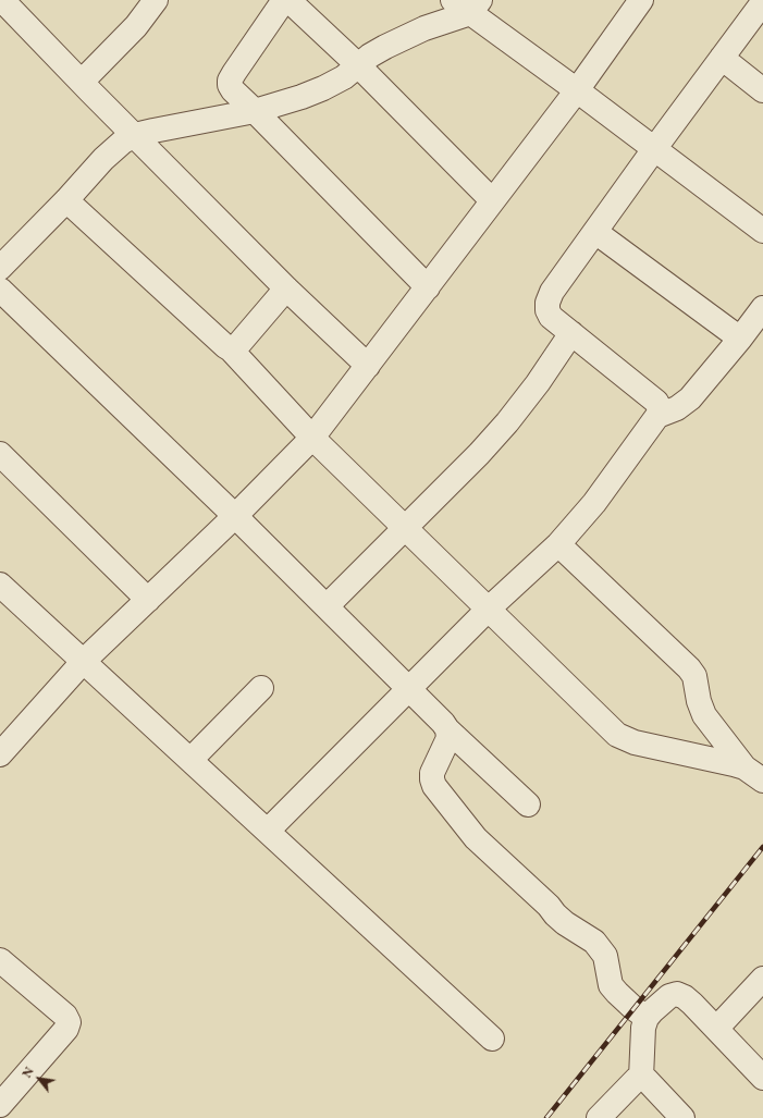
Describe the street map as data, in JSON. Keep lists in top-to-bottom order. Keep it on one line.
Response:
{"north":"top left"}
